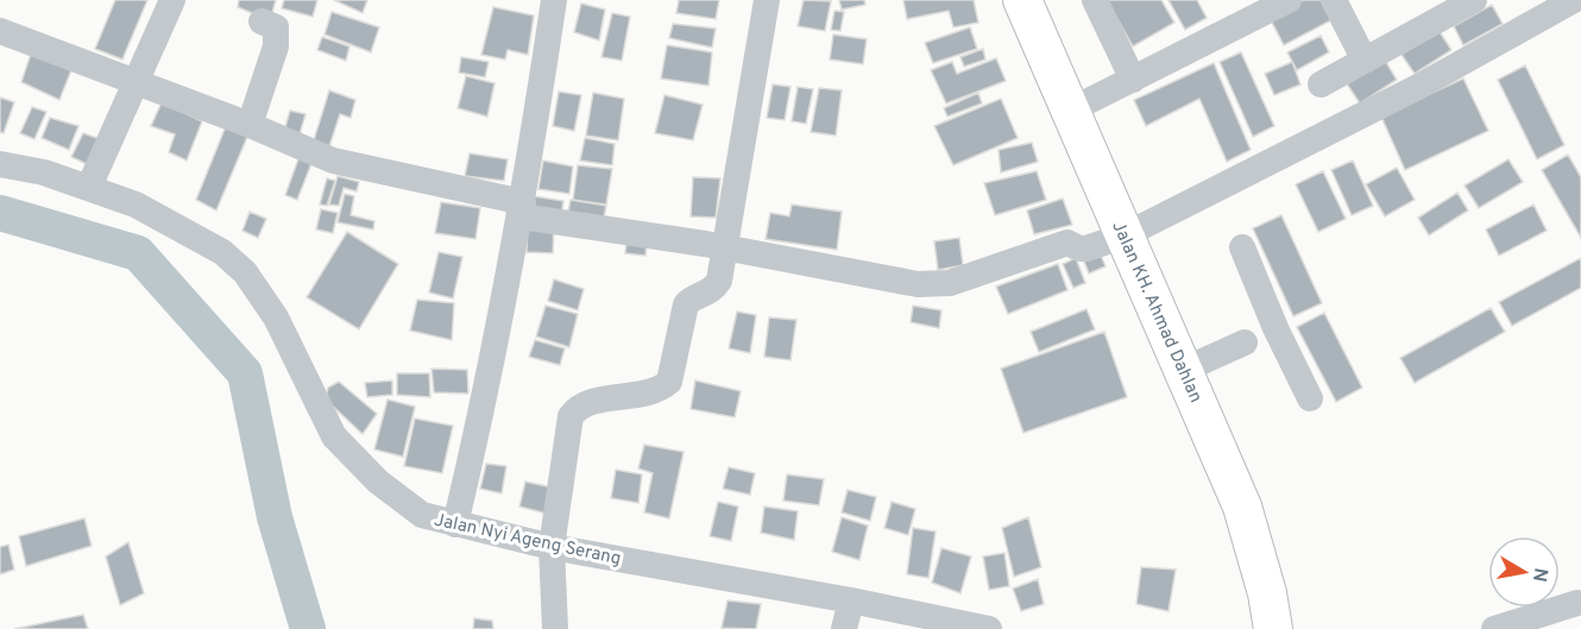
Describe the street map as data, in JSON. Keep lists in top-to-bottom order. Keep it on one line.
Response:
{"streets":{"highway":["Jalan KH. Ahmad Dahlan"],"street":["Jalan Nyi Ageng Serang"]},"north":"right"}
